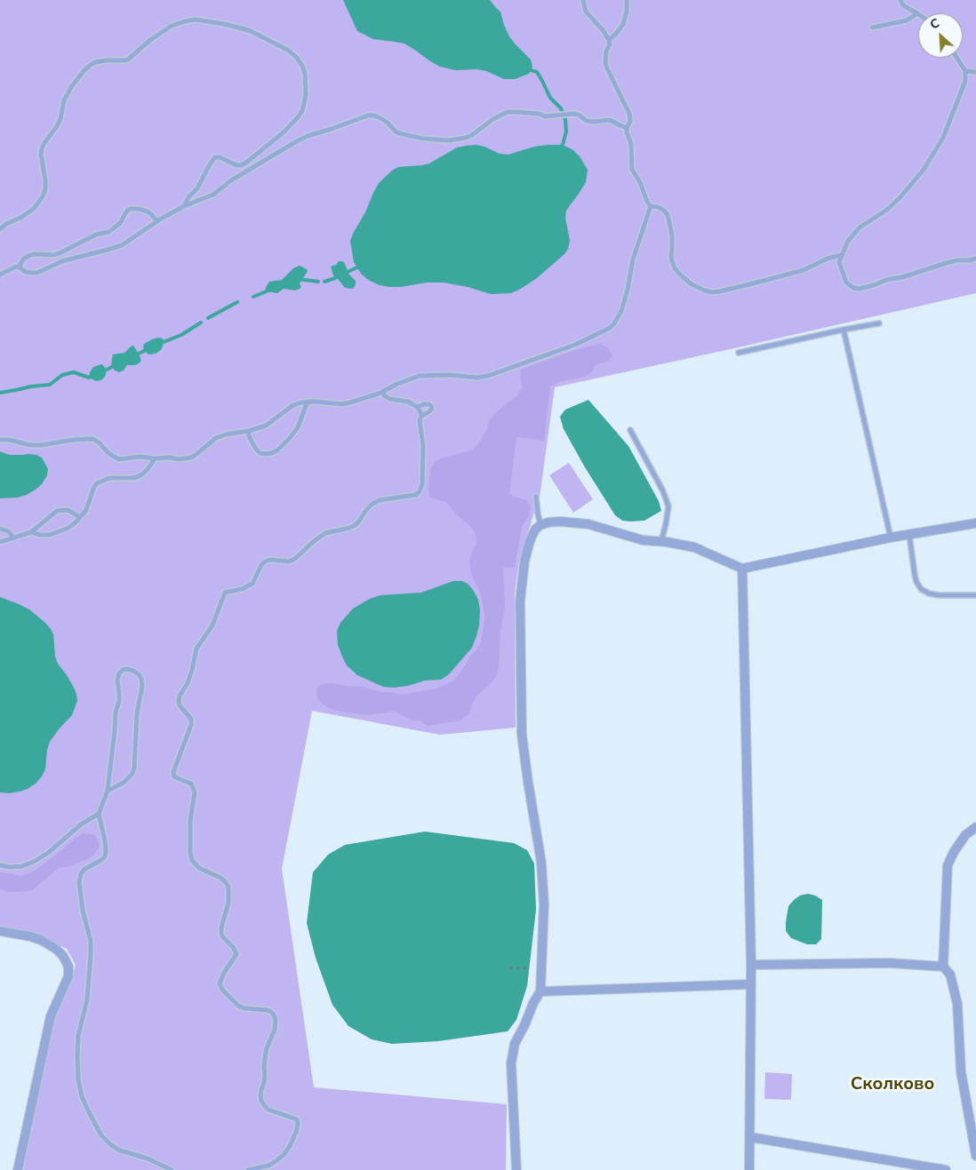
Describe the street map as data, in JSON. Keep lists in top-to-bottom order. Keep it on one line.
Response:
{"districts":["Сколково"],"north":"top left"}
